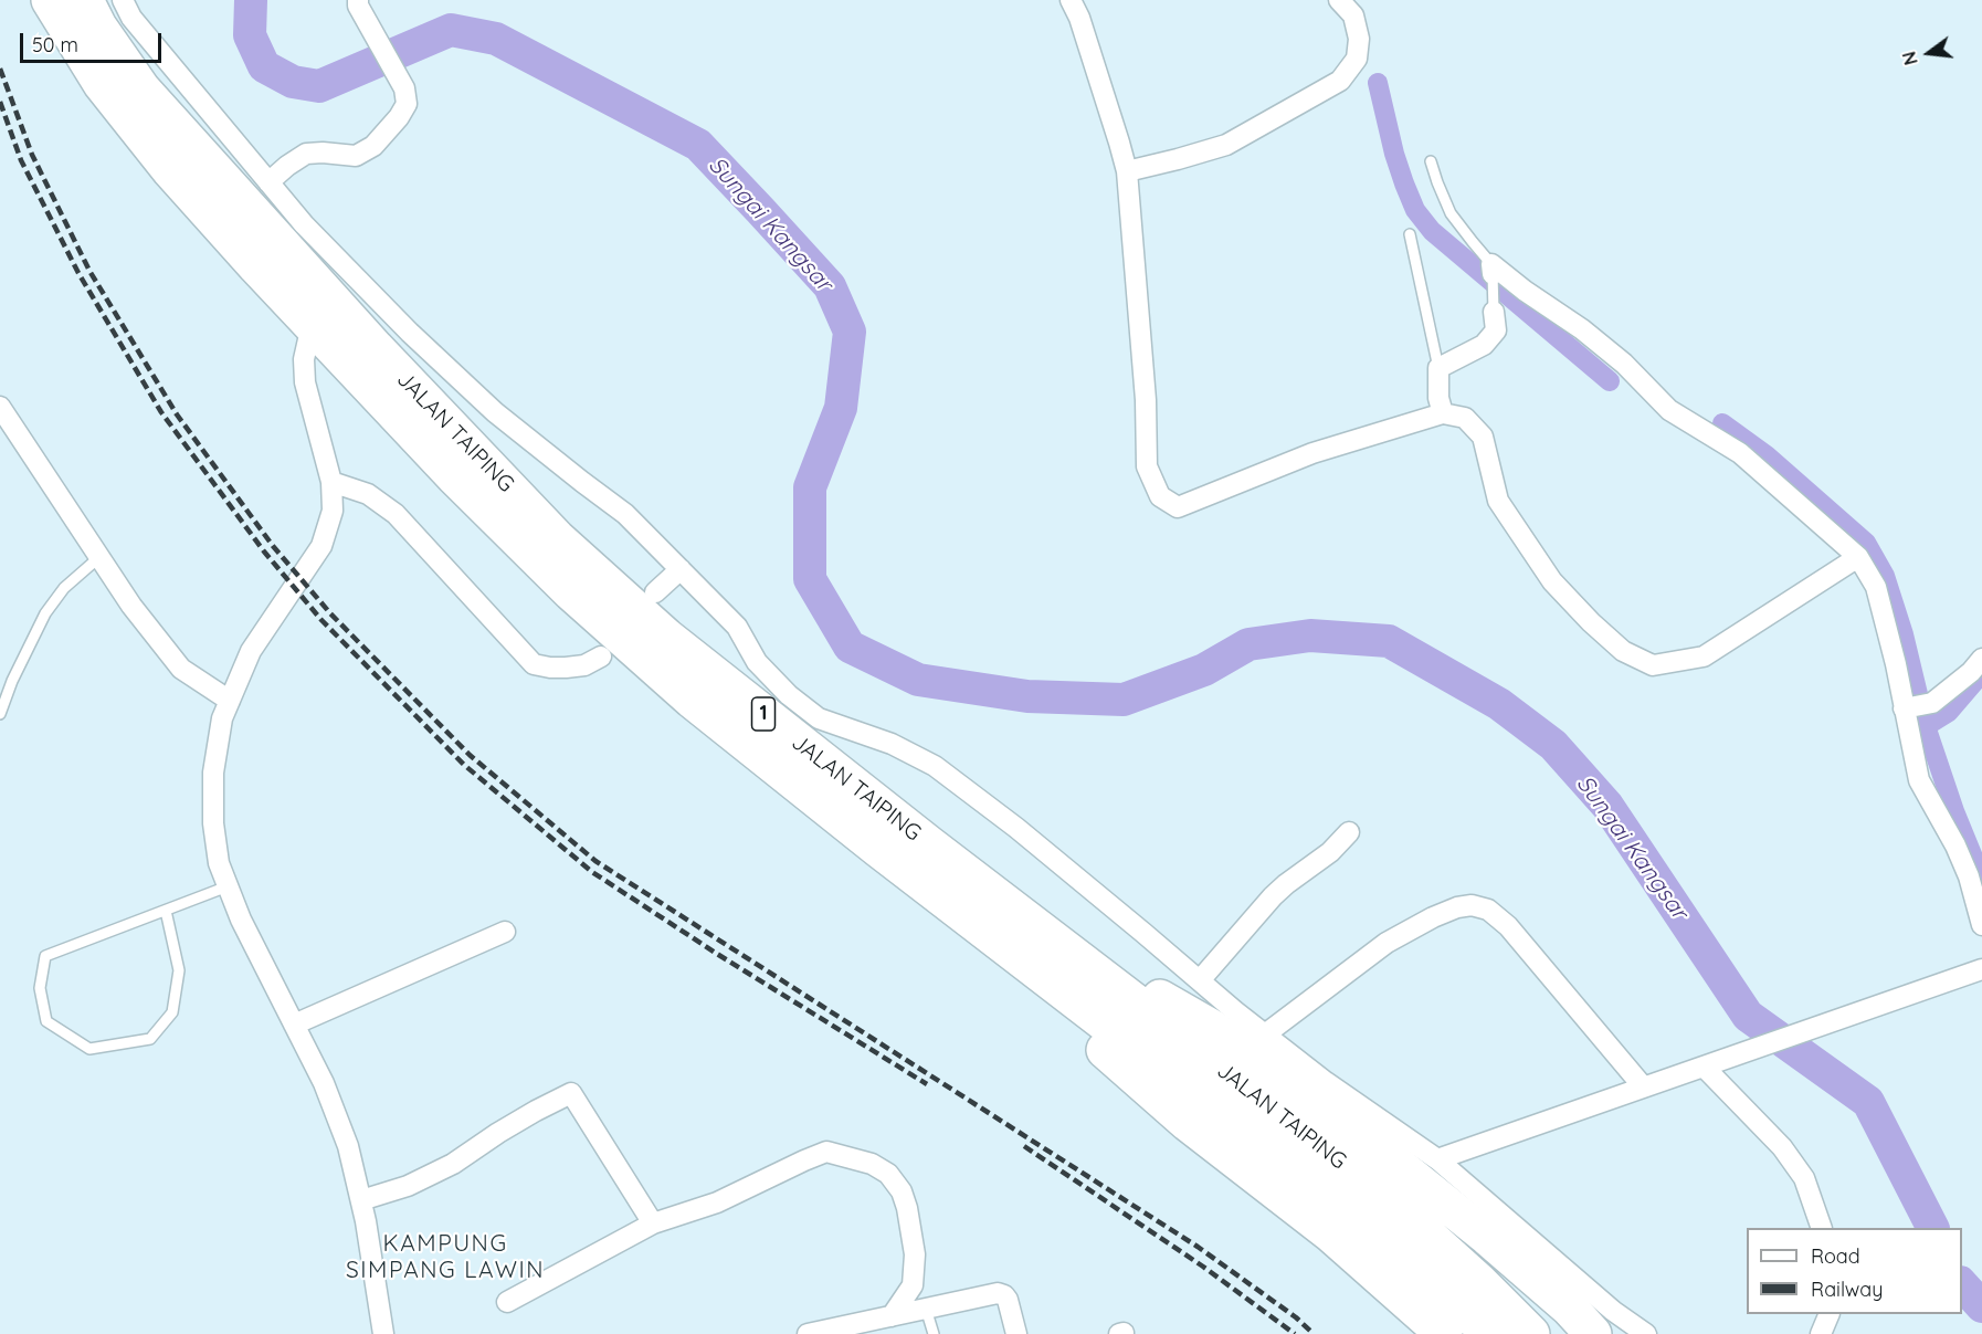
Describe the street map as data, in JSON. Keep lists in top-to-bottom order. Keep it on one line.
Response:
{"streets":{"highway":["JALAN TAIPING","1"]},"districts":["KAMPUNG SIMPANG LAWIN"],"water":["Sungai Kangsar"],"legend":["Road","Railway"],"scale_bar":"50 m","north":"left"}
